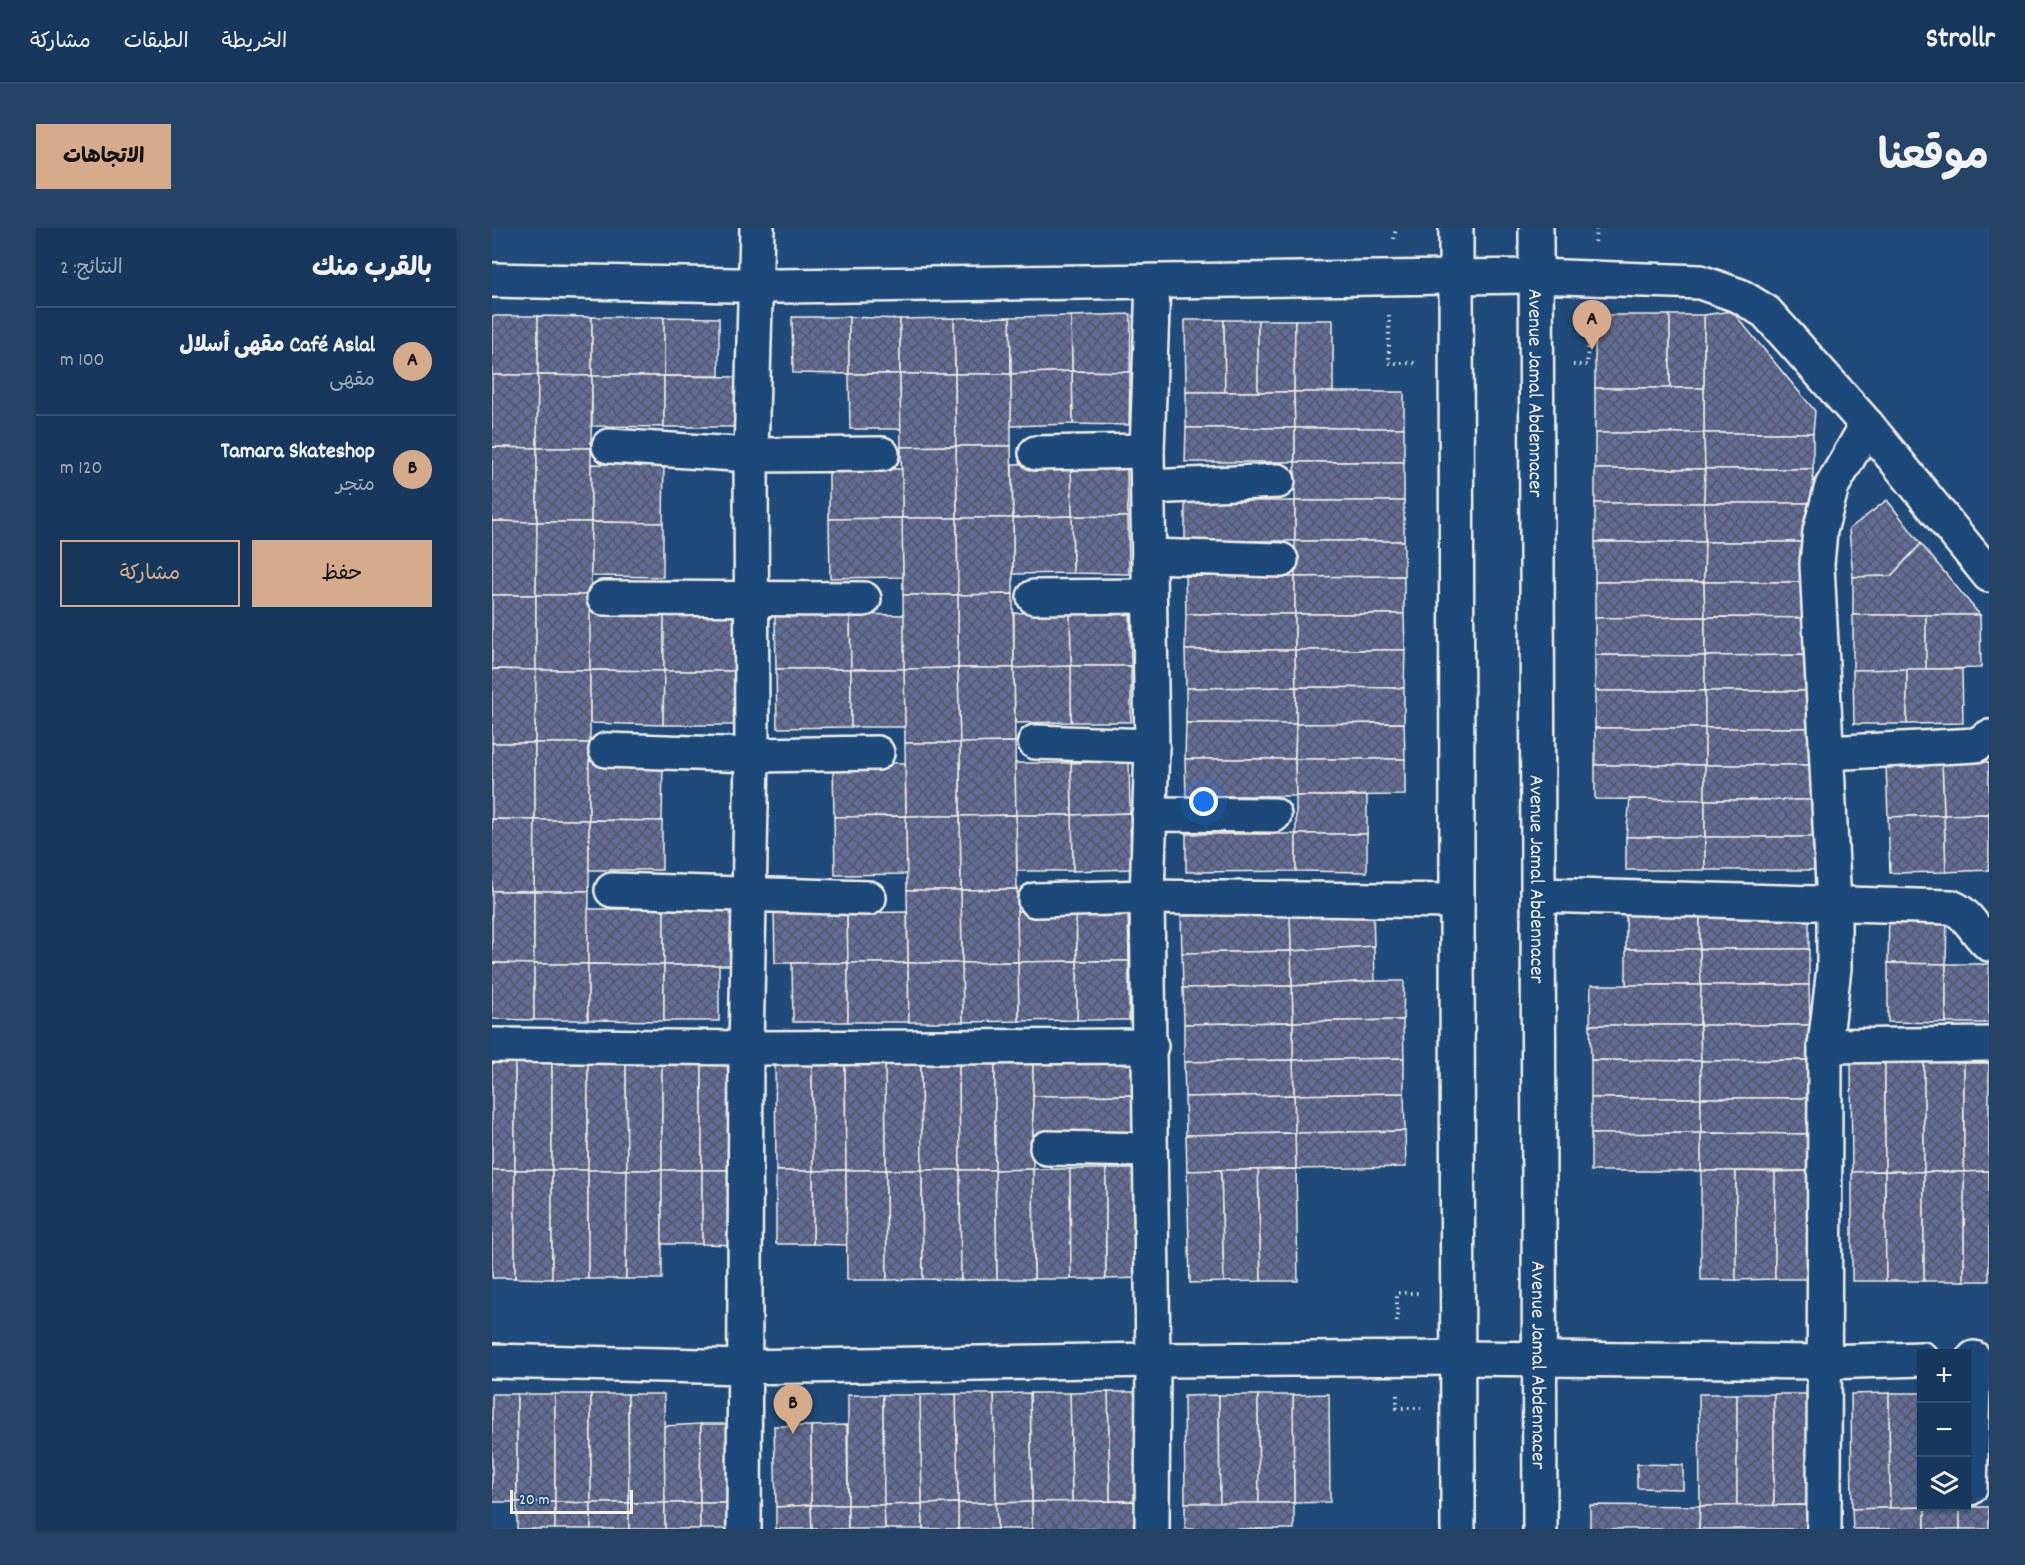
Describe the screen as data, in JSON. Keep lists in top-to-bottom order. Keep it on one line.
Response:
{"streets":{"street":["Avenue Jamal Abdennacer"]},"scale_bar":"20 m","page":{"header":"Strollr","nav":["الخريطة","الطبقات","مشاركة"],"title":"موقعنا","buttons":["الاتجاهات",["حفظ","مشاركة"]],"heading":["بالقرب منك","النتائج: 2"],"pins":["A","B"],"list":[{"mark":"A","name":"Café Aslal مقهى أسلال","note":"مقهى","value":"100 m"},{"mark":"B","name":"Tamara Skateshop","note":"متجر","value":"120 m"}],"map_buttons":["+","−"],"scale":"20 m"}}
